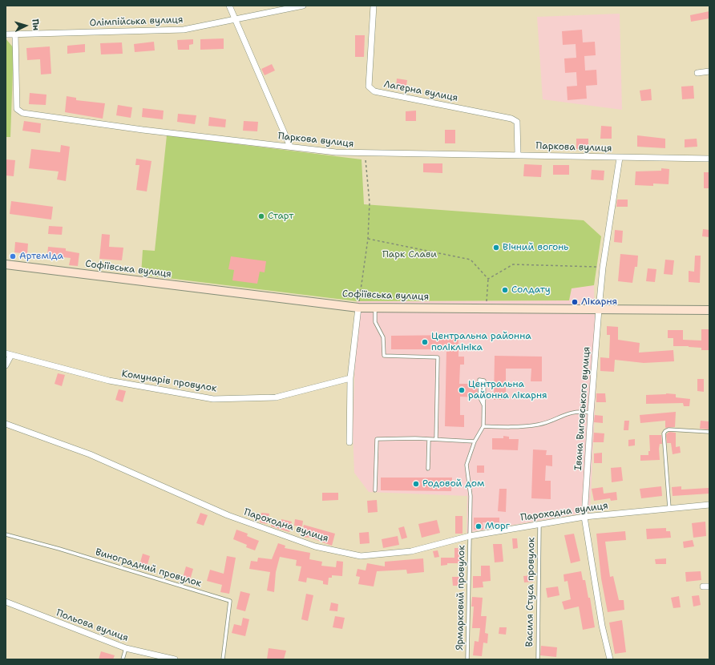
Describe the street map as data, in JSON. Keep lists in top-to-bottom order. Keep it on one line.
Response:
{"streets":{"street":["Олімпійська вулиця","Лагерна вулиця","Паркова вулиця","Софіївська вулиця","Комунарів провулок","Івана Виговського вулиця","Пароходна вулиця","Польова вулиця"],"lane":["Виноградний провулок","Василя Стуса провулок","Ярмарковий провулок"]},"crossings":[["Олімпійська вулиця","Паркова вулиця"],["Лагерна вулиця","Паркова вулиця"],["Паркова вулиця","Івана Виговського вулиця"],["Софіївська вулиця","Івана Виговського вулиця"],["Івана Виговського вулиця","Пароходна вулиця"],["Пароходна вулиця","Василя Стуса провулок"],["Пароходна вулиця","Ярмарковий провулок"]],"parks":["Парк Слави"],"places":["Старт","Вічний вогонь","Артеміда","Солдату","Лікарня","Центральна районна поліклініка","Центральна районна лікарня","Родовой дом","Морг"],"north":"right"}
